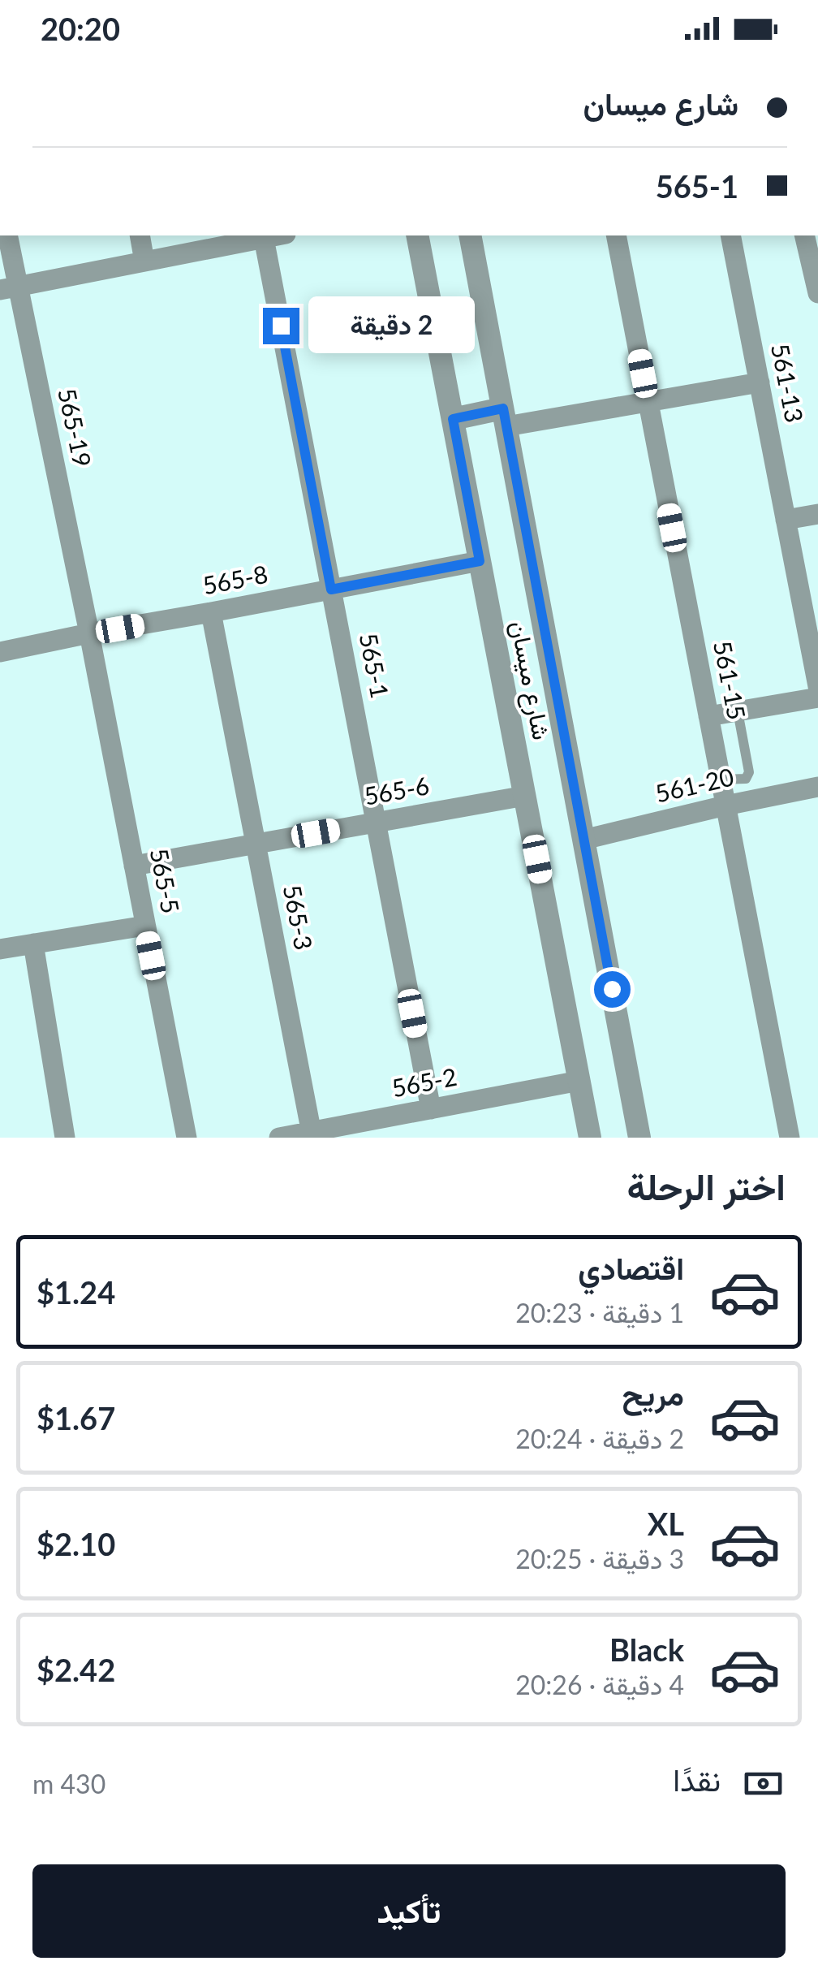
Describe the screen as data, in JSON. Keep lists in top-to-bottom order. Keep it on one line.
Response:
{"streets":{"street":["561-13","565-19","565-8","565-1","شارع ميسان","561-15","561-20","565-6","565-5","565-3","565-2"]},"crossings":[["565-19","565-8"],["565-19","565-5"],["565-8","565-1"],["565-8","شارع ميسان"],["565-8","565-5"],["565-8","565-3"],["565-1","565-6"],["565-1","565-2"],["شارع ميسان","561-20"],["شارع ميسان","565-6"],["شارع ميسان","565-2"],["561-15","561-20"],["565-6","565-5"],["565-6","565-3"],["565-3","565-2"]],"page":{"status":"20:20","banner":["شارع ميسان","565-1"],"bubble":"2 دقيقة","heading":"اختر الرحلة","list":[{"name":"اقتصادي","note":"1 دقيقة · 20:23","value":"$1.24"},{"name":"مريح","note":"2 دقيقة · 20:24","value":"$1.67"},{"name":"XL","note":"3 دقيقة · 20:25","value":"$2.10"},{"name":"Black","note":"4 دقيقة · 20:26","value":"$2.42"}],"pay":["نقدًا","430 m"],"buttons":"تأكيد"}}
